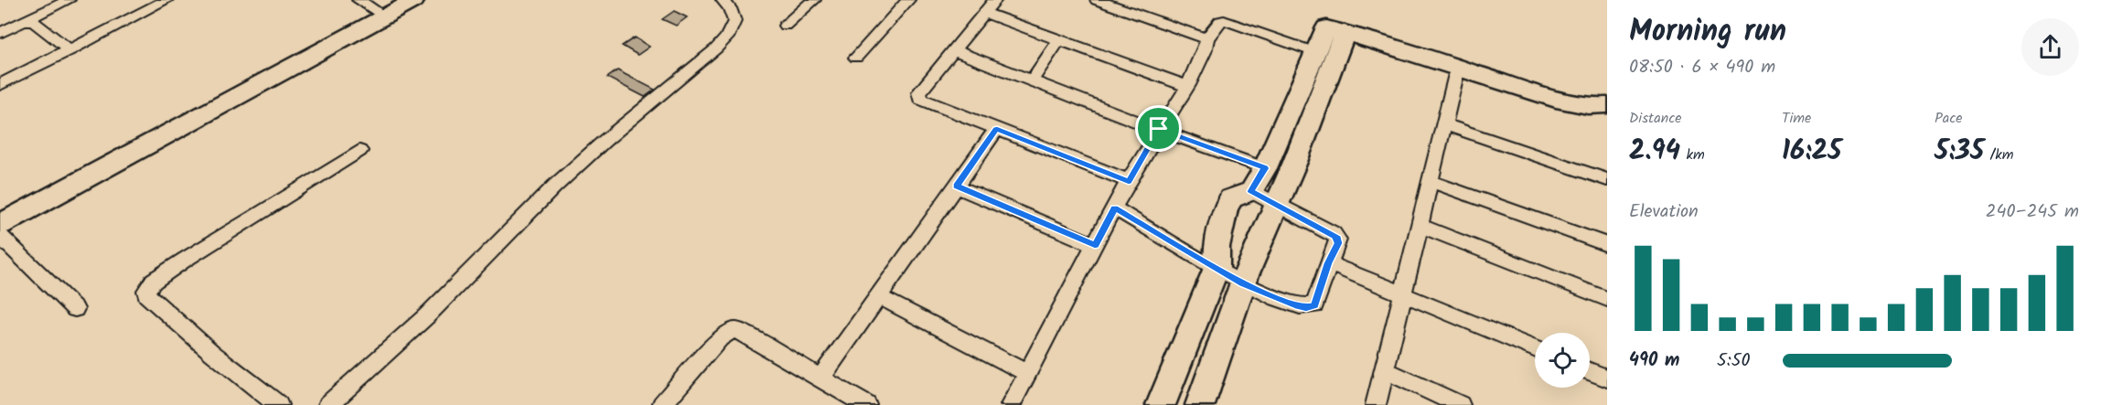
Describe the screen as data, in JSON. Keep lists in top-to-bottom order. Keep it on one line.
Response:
{"page":{"heading":["Morning run","08:50 · 6 × 490 m"],"stats":[["Distance","2.94 km"],["Time","16:25"],["Pace","5:35 /km"]],"chart":["Elevation","240–245 m"],"list":[{"name":"490 m","note":"5:50"}]}}
